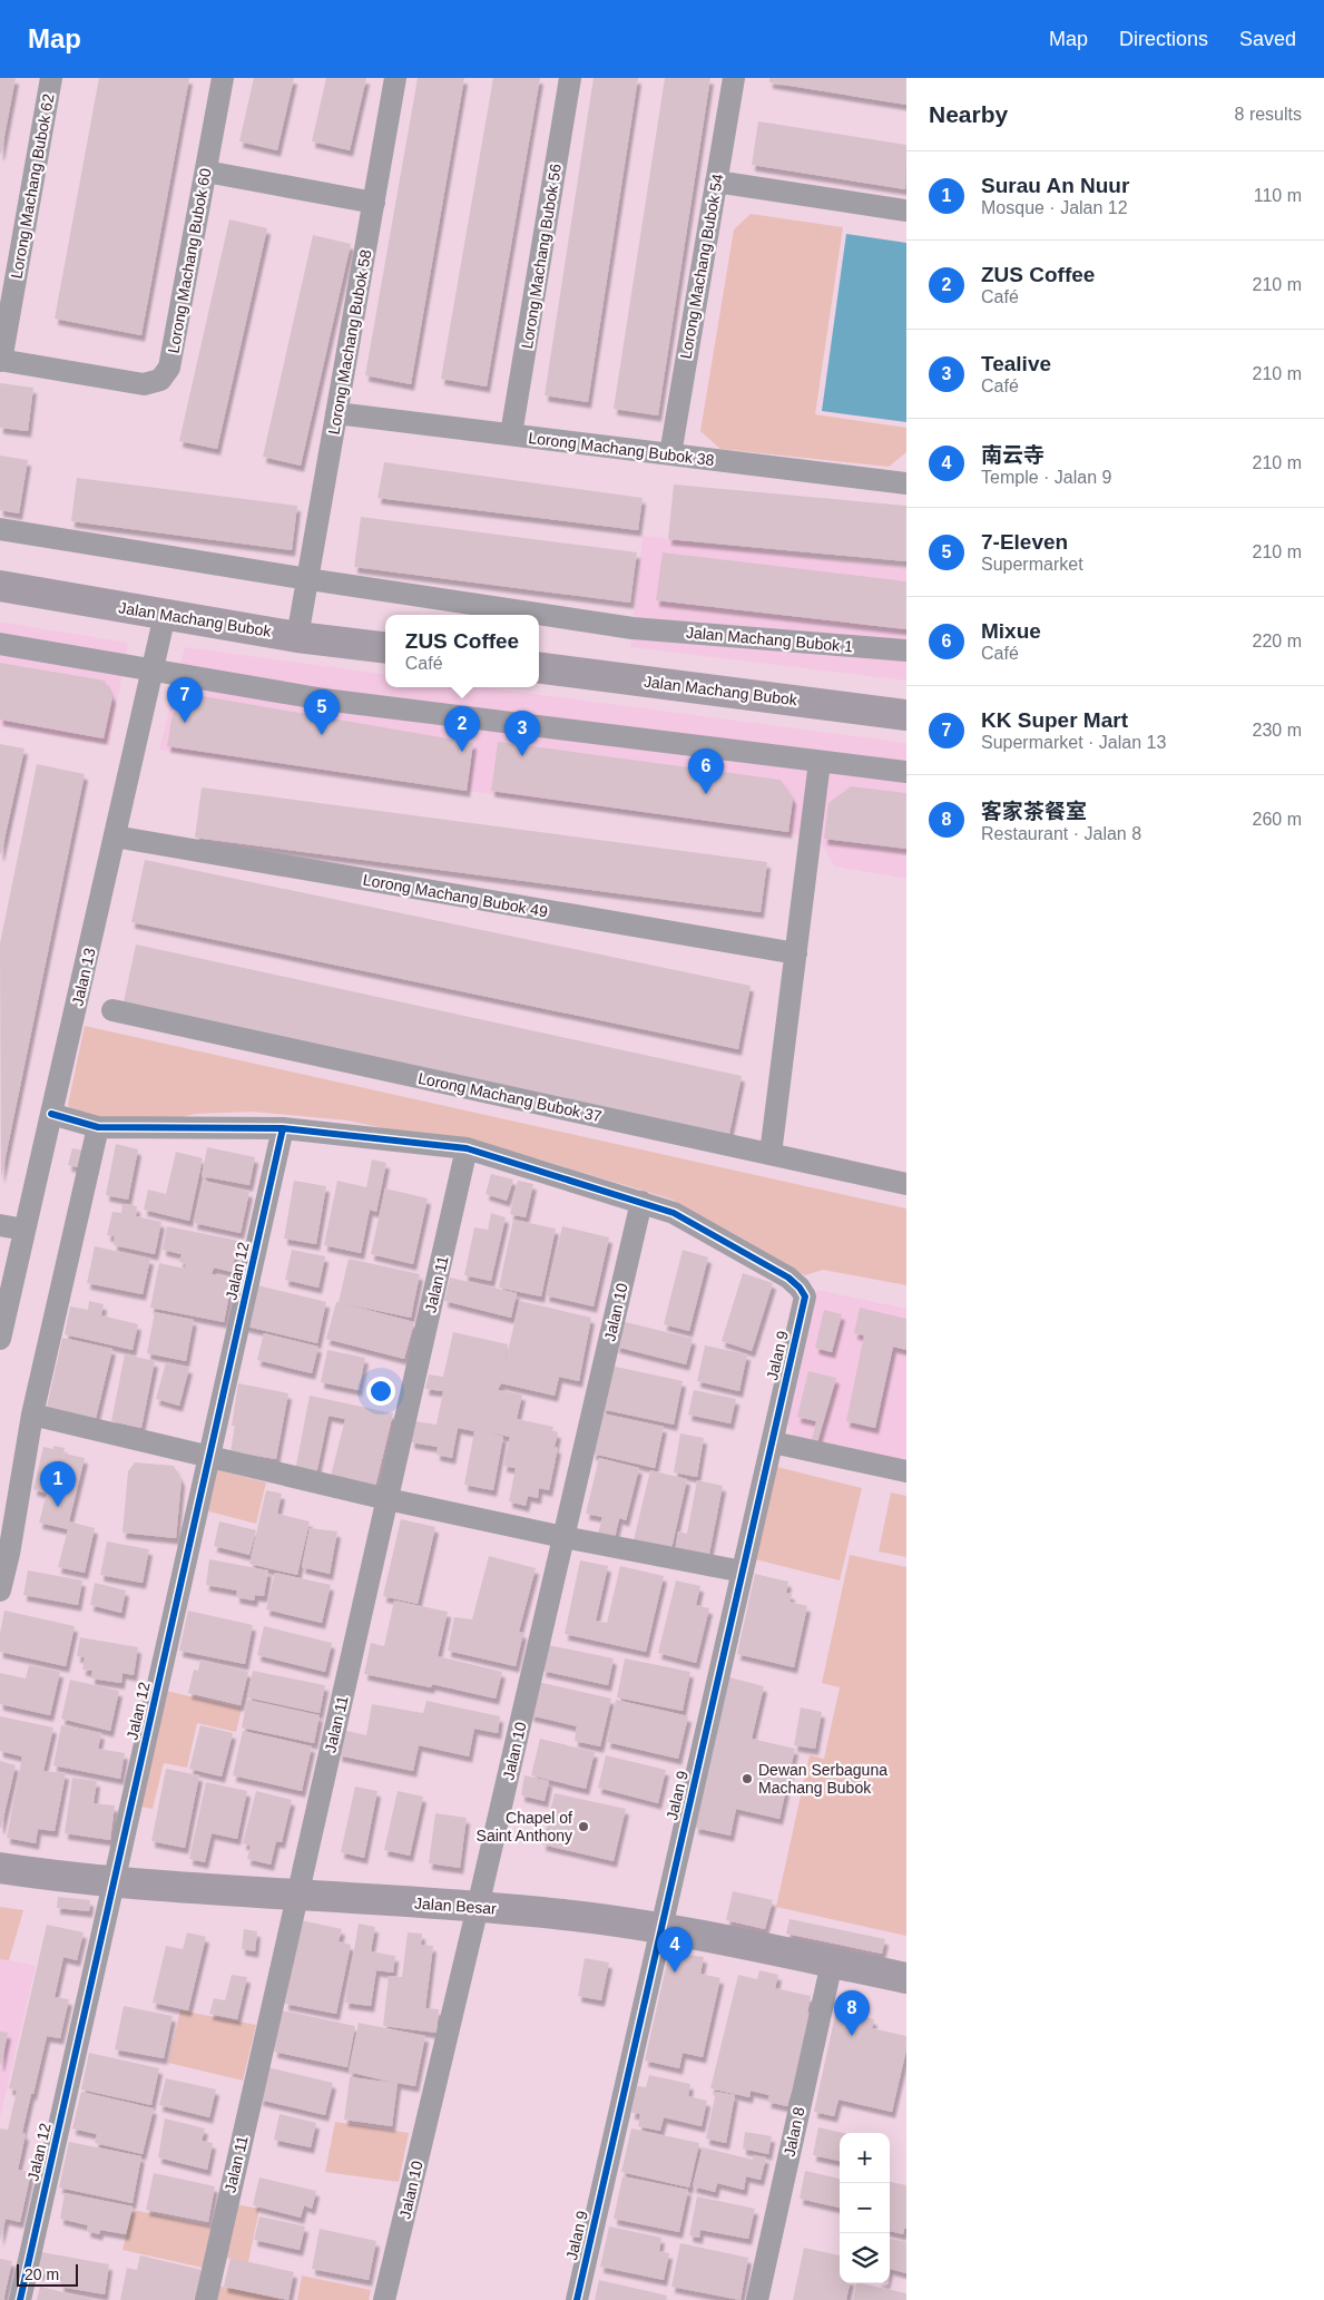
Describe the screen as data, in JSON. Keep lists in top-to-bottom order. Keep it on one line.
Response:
{"streets":{"main road":["Jalan Machang Bubok","Jalan Besar"],"street":["Lorong Machang Bubok 62","Lorong Machang Bubok 56","Lorong Machang Bubok 60","Lorong Machang Bubok 54","Lorong Machang Bubok 58","Lorong Machang Bubok 38","Jalan Machang Bubok 1","Lorong Machang Bubok 49","Jalan 13","Lorong Machang Bubok 37","Jalan 12","Jalan 11","Jalan 10","Jalan 9","Jalan 8"]},"crossings":[["Lorong Machang Bubok 62","Lorong Machang Bubok 60"],["Lorong Machang Bubok 56","Lorong Machang Bubok 38"],["Lorong Machang Bubok 54","Lorong Machang Bubok 38"],["Lorong Machang Bubok 58","Lorong Machang Bubok 38"],["Lorong Machang Bubok 58","Jalan Machang Bubok"],["Lorong Machang Bubok 58","Jalan Machang Bubok 1"],["Jalan Machang Bubok","Jalan 13"],["Lorong Machang Bubok 49","Jalan 13"],["Jalan 12","Jalan Besar"],["Jalan 11","Jalan Besar"],["Jalan 10","Jalan 9"],["Jalan 10","Jalan Besar"],["Jalan 9","Jalan Besar"],["Jalan Besar","Jalan 8"]],"places":["Dewan Serbaguna Machang Bubok","Chapel of Saint Anthony"],"scale_bar":"20 m","page":{"header":"Map","nav":["Map","Directions","Saved"],"heading":["Nearby","8 results"],"list":[{"mark":"1","name":"Surau An Nuur","note":"Mosque · Jalan 12","value":"110 m"},{"mark":"2","name":"ZUS Coffee","note":"Café","value":"210 m"},{"mark":"3","name":"Tealive","note":"Café","value":"210 m"},{"mark":"4","name":"南云寺","note":"Temple · Jalan 9","value":"210 m"},{"mark":"5","name":"7-Eleven","note":"Supermarket","value":"210 m"},{"mark":"6","name":"Mixue","note":"Café","value":"220 m"},{"mark":"7","name":"KK Super Mart","note":"Supermarket · Jalan 13","value":"230 m"},{"mark":"8","name":"客家茶餐室","note":"Restaurant · Jalan 8","value":"260 m"}],"popup":["ZUS Coffee","Café"],"pins":["7","5","2","3","6","1","4","8"],"map_buttons":["+","−"],"scale":"20 m"}}
